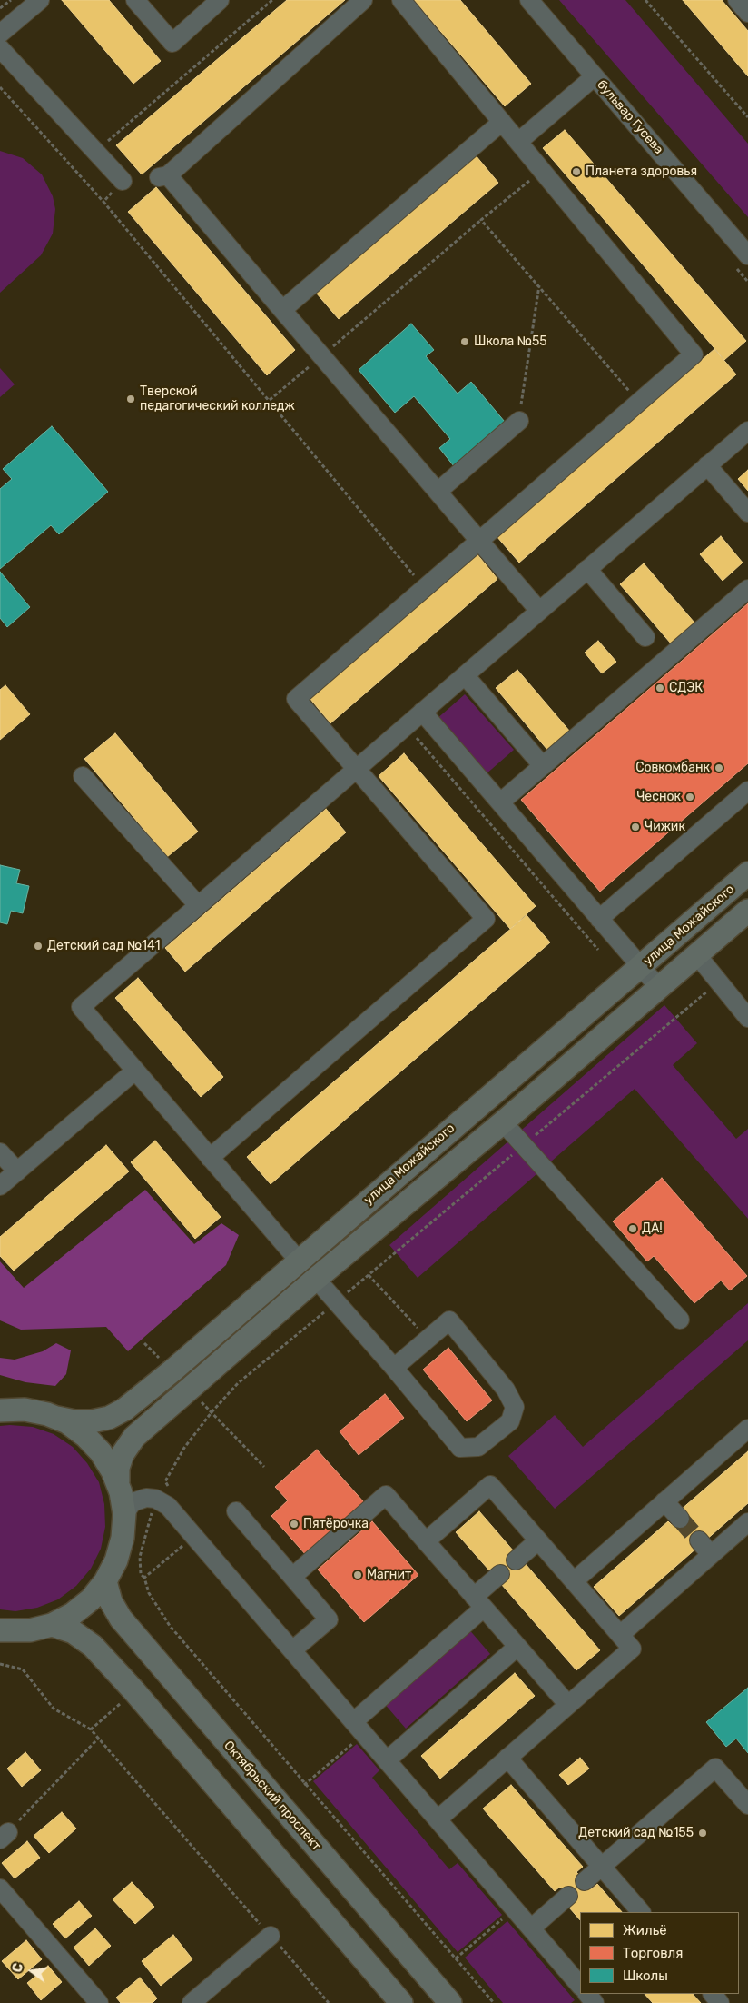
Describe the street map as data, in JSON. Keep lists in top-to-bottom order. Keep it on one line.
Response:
{"streets":{"main road":["улица Можайского","Октябрьский проспект"],"street":["бульвар Гусева"]},"places":["Планета здоровья","Школа №55","Тверской педагогический колледж","СДЭК","Совкомбанк","Чеснок","Чижик","Детский сад №141","ДА!","Пятёрочка","Магнит","Детский сад №155"],"legend":["Жильё","Торговля","Школы"],"north":"left"}
